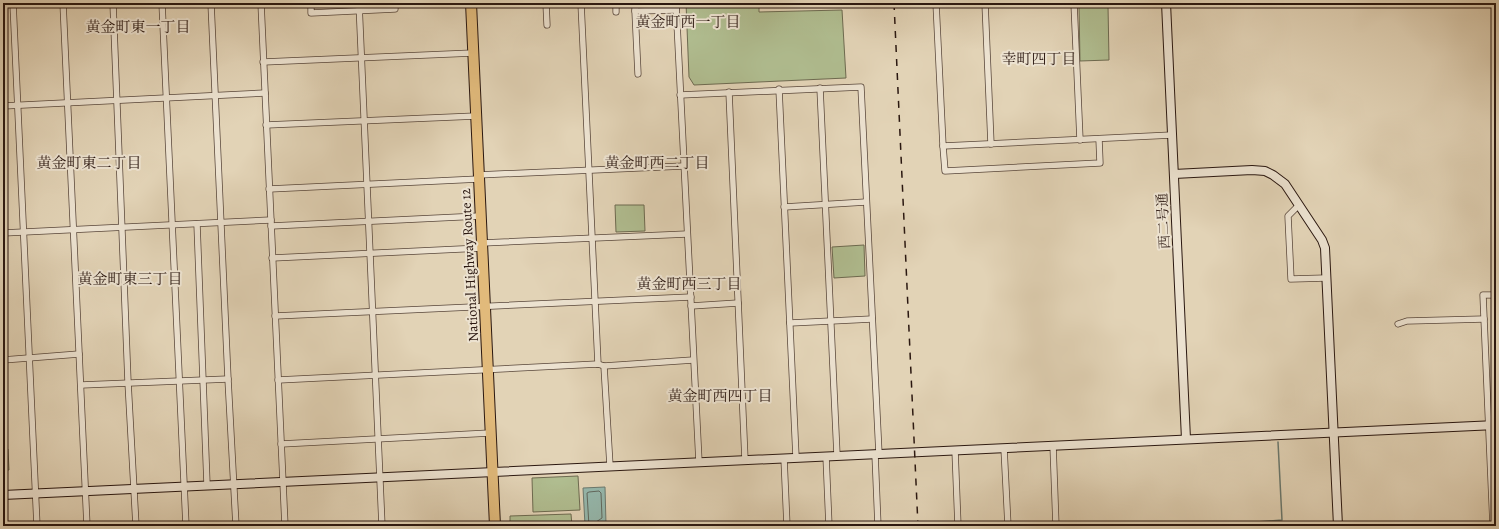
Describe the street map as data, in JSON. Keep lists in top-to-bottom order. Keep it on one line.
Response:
{"streets":{"highway":["National Highway Route 12"],"street":["西二号通"]},"districts":["黄金町西一丁目","黄金町東一丁目","幸町四丁目","黄金町東二丁目","黄金町西二丁目","黄金町東三丁目","黄金町西三丁目","黄金町西四丁目"]}
